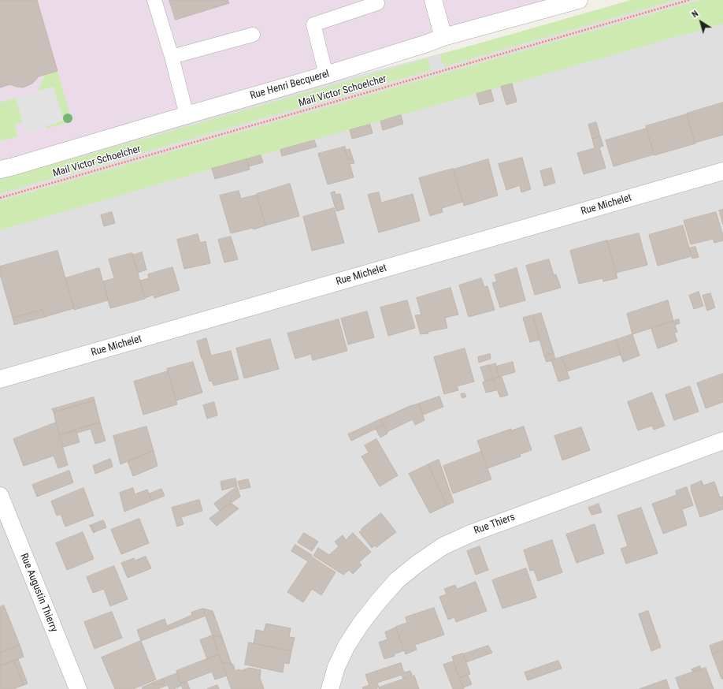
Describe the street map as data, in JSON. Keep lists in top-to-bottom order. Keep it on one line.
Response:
{"streets":{"street":["Rue Henri Becquerel","Rue Michelet","Rue Thiers","Rue Augustin Thierry"],"path":["Mail Victor Schoelcher"]},"north":"top left"}
